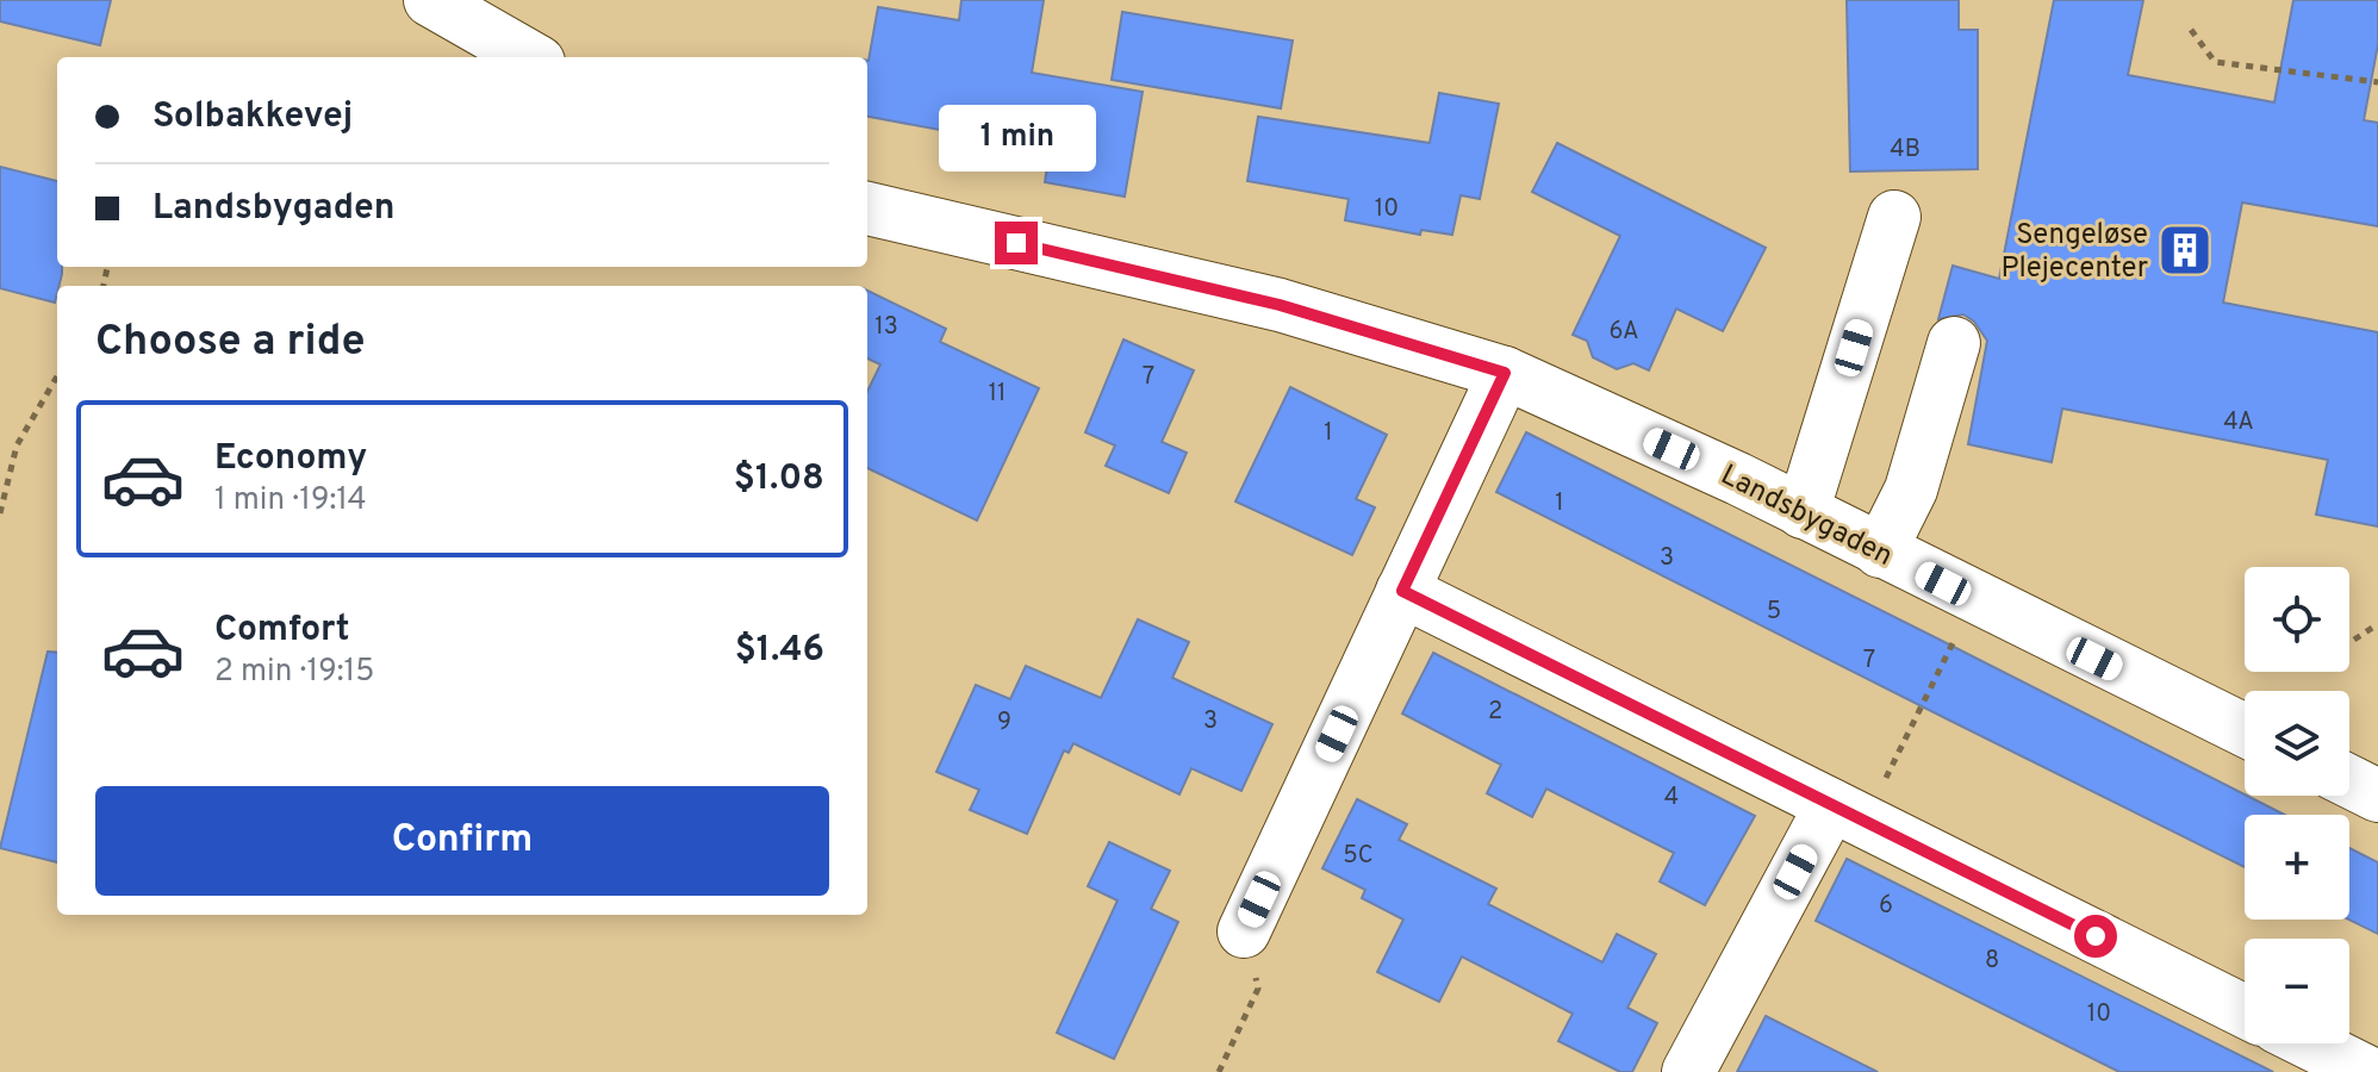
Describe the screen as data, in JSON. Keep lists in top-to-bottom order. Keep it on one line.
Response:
{"streets":{"street":["Landsbygaden"]},"places":{"building":["Sengeløse Plejecenter"]},"house_numbers":["4B","10","13","6A","7","11","4A","1","1","3","5","7","2","3","9","4","5C","6","8","10"],"page":{"banner":["Solbakkevej","Landsbygaden"],"bubble":"1 min","heading":"Choose a ride","list":[{"name":"Economy","note":"1 min · 19:14","value":"$1.08"},{"name":"Comfort","note":"2 min · 19:15","value":"$1.46"}],"map_buttons":["+","−"],"buttons":"Confirm"}}
